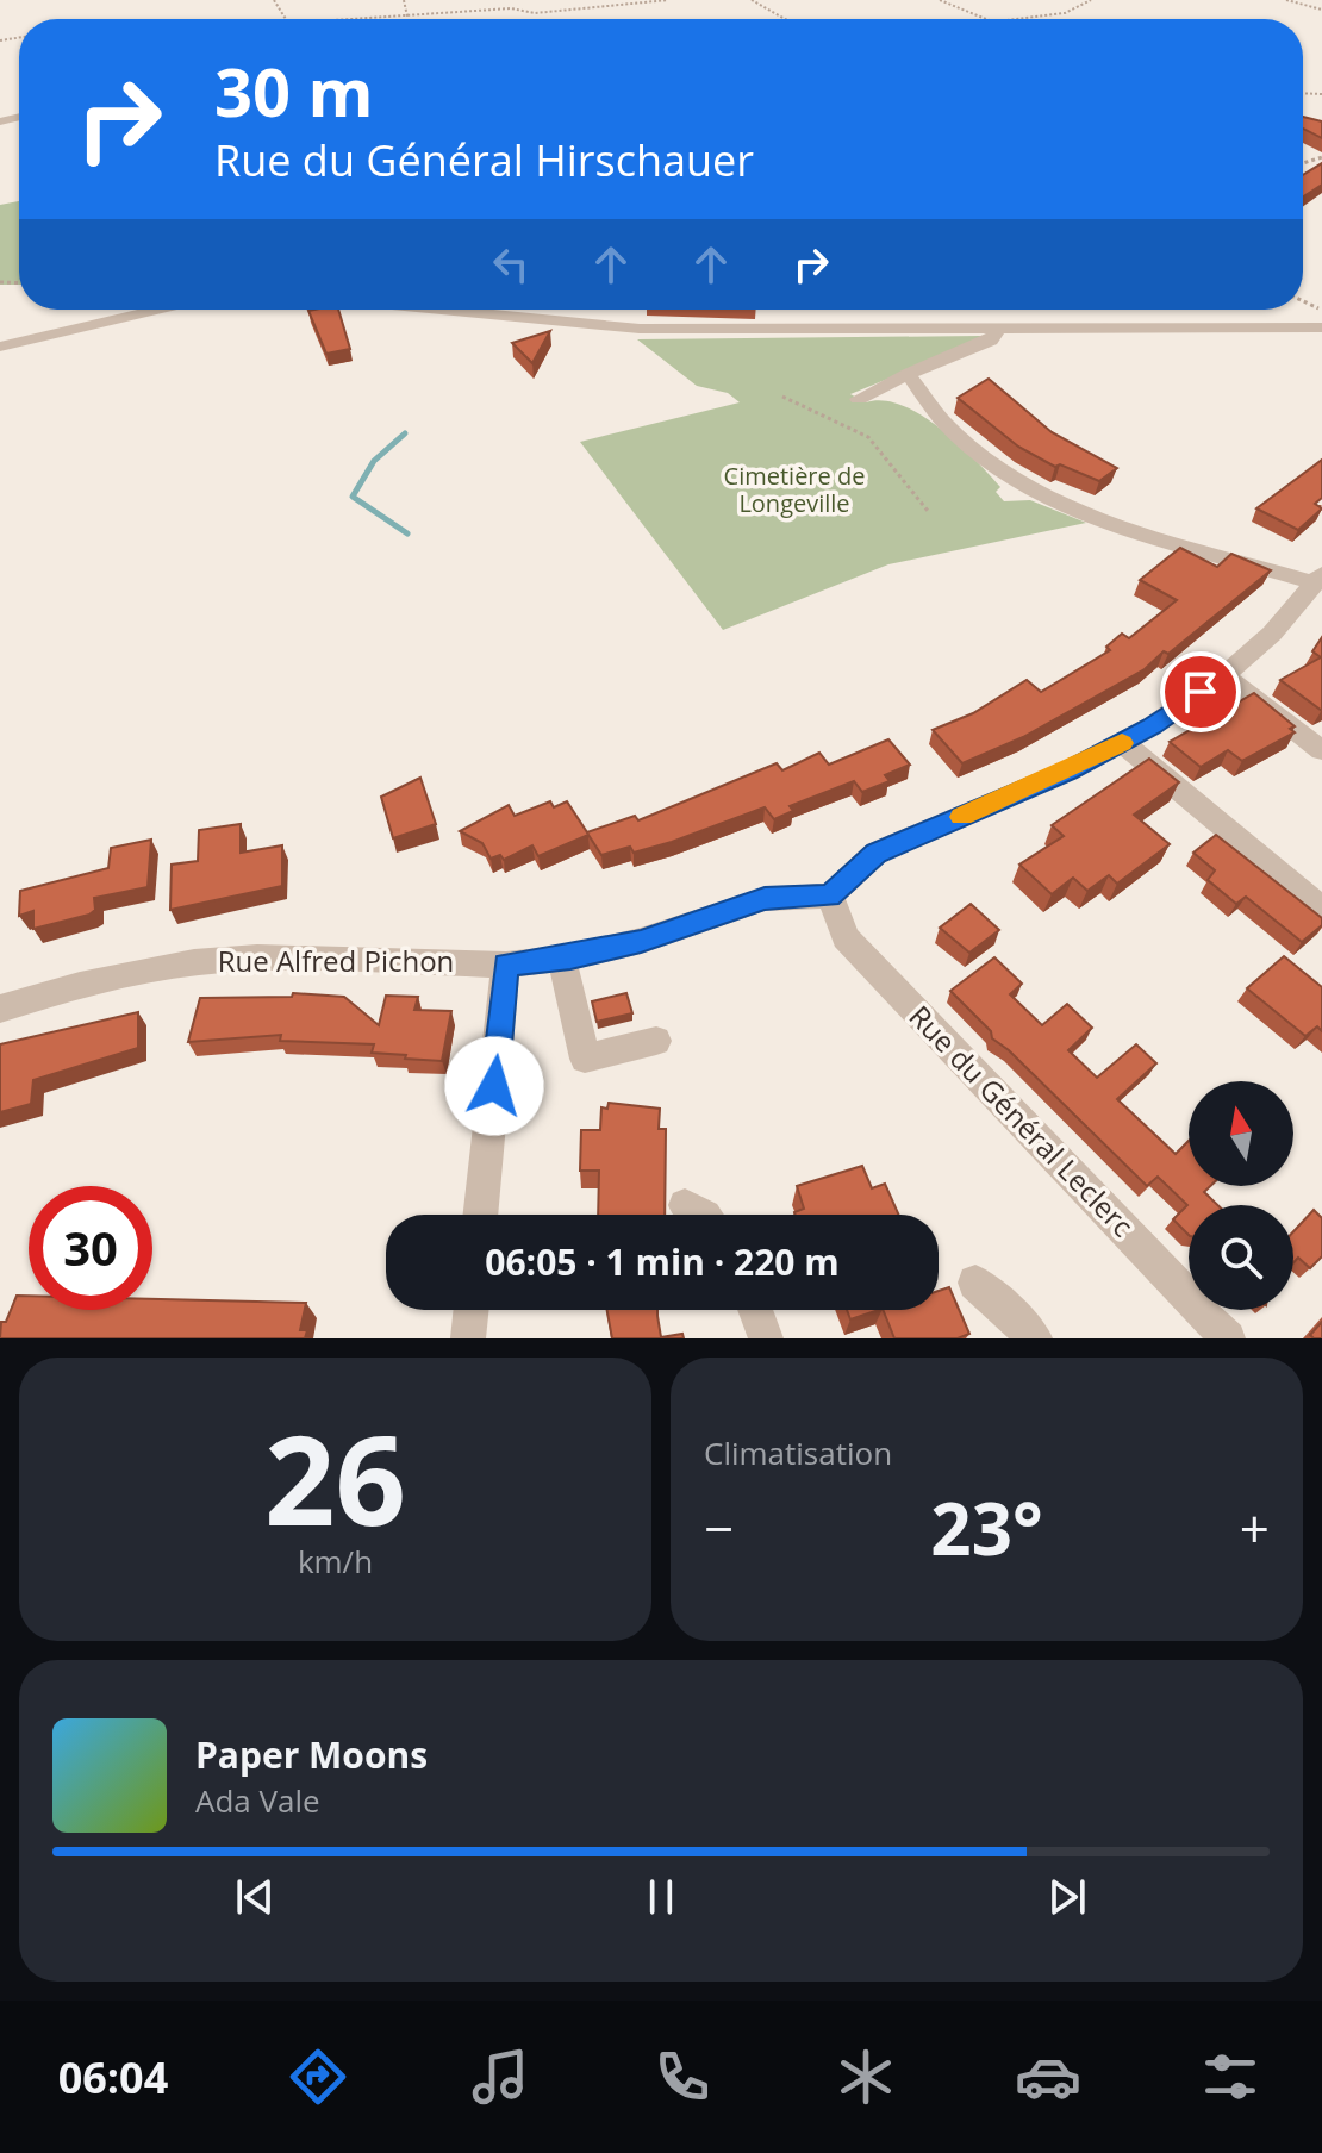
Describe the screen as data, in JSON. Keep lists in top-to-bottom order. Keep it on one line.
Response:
{"streets":{"street":["Rue Alfred Pichon","Rue du Général Leclerc"]},"crossings":[["Rue Alfred Pichon","Rue du Général Leclerc"]],"parks":["Cimetière de Longeville"],"north":"top","page":{"turn":["30 m","Rue du Général Hirschauer"],"limit":"30","trip":"06:05 · 1 min · 220 m","tile":[["26","km/h"],"Climatisation"],"heat":["−","23°","+"],"song":["Paper Moons","Ada Vale"],"tabs":"06:04"}}
